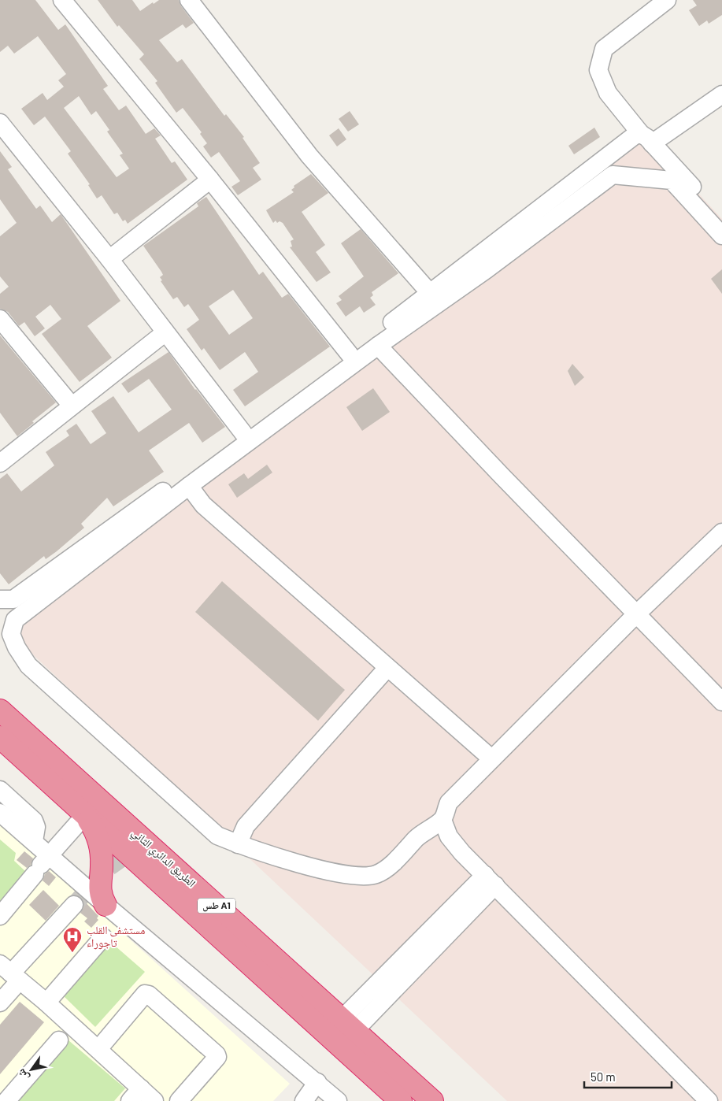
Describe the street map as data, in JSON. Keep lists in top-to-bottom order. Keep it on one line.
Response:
{"streets":{"highway":["الطريق الدائري الثاني","طس A1"]},"places":{"hospital":["مستشفى القلب تاجوراء"]},"scale_bar":"50 m","north":"bottom left"}
